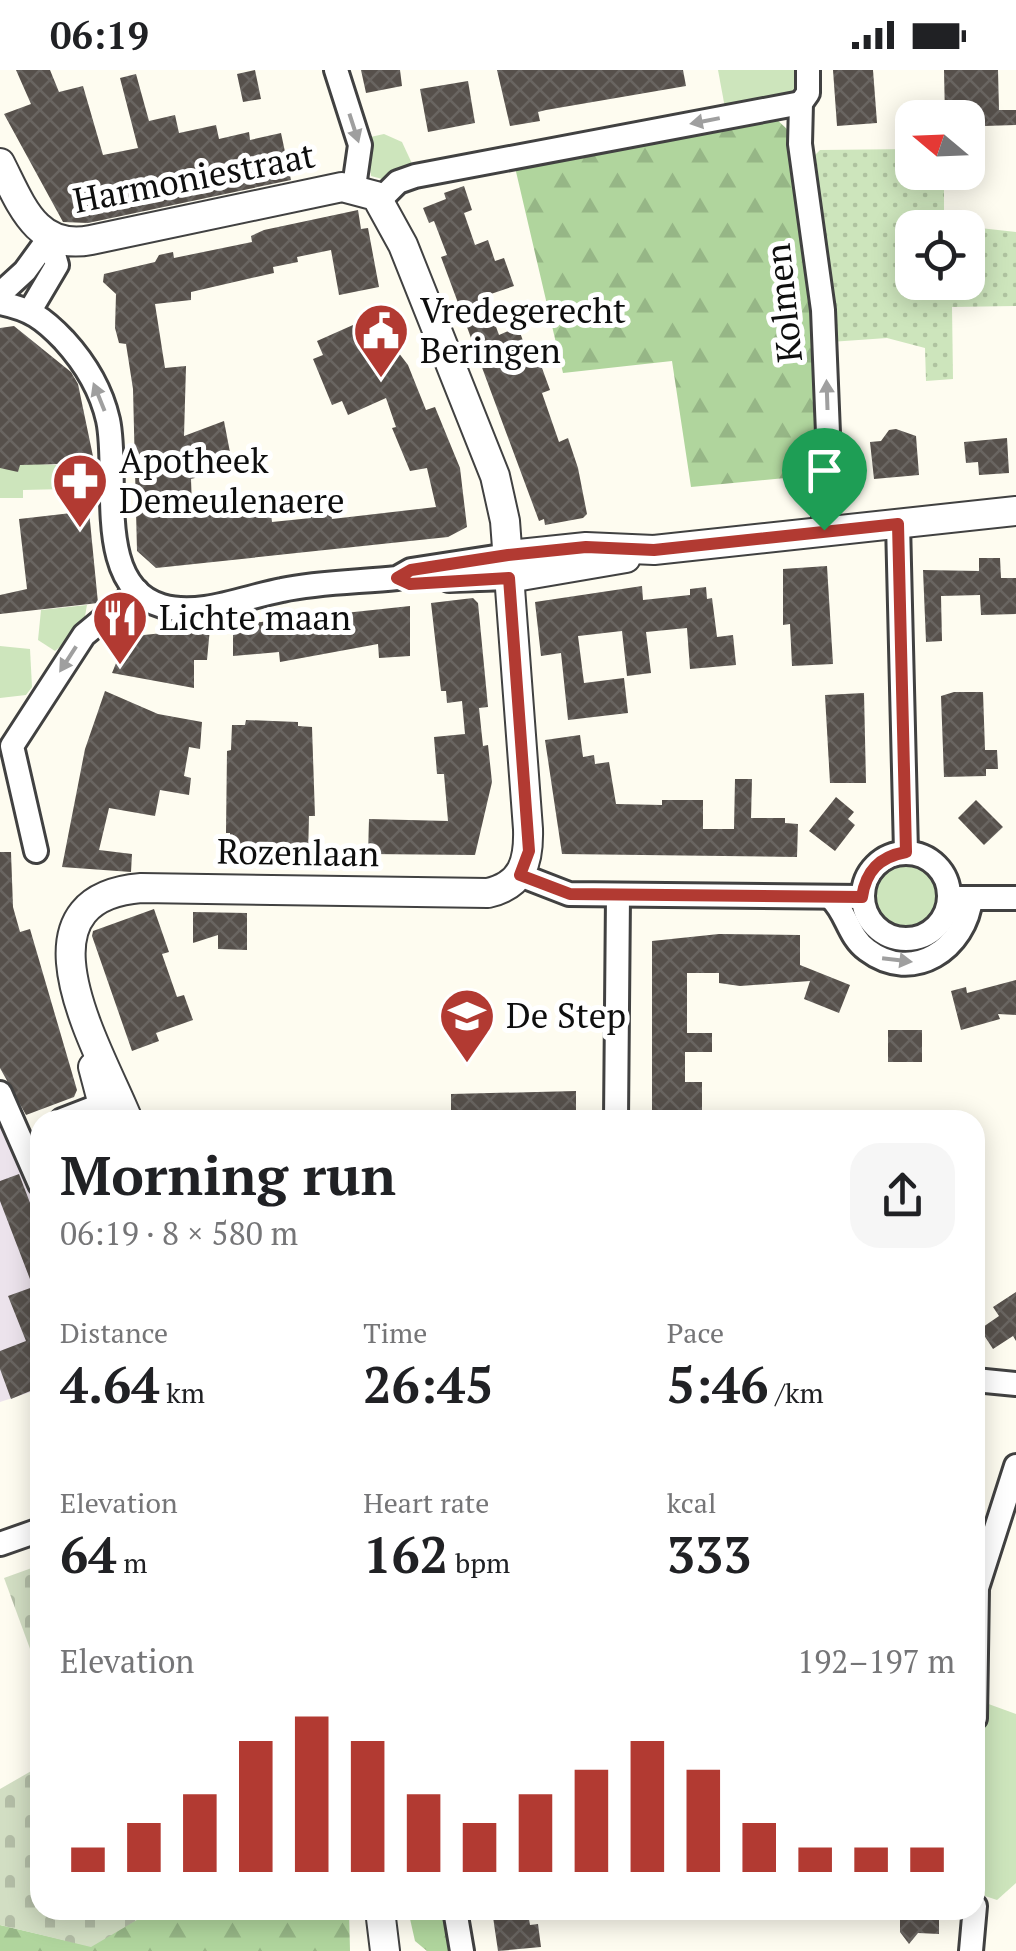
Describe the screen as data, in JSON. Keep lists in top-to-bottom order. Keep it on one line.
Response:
{"streets":{"street":["Harmoniestraat","Kolmen","Rozenlaan"]},"one_way":["Kolmen"],"places":{"public building":["Vredegerecht Beringen"],"pharmacy":["Apotheek Demeulenaere"],"restaurant":["Lichte maan"],"school or university":["De Step"]},"north":"left","page":{"status":"06:19","heading":["Morning run","06:19 · 8 × 580 m"],"stats":[["Distance","4.64 km"],["Time","26:45"],["Pace","5:46 /km"],["Elevation","64 m"],["Heart rate","162 bpm"],["kcal","333"]],"chart":["Elevation","192–197 m"]}}
